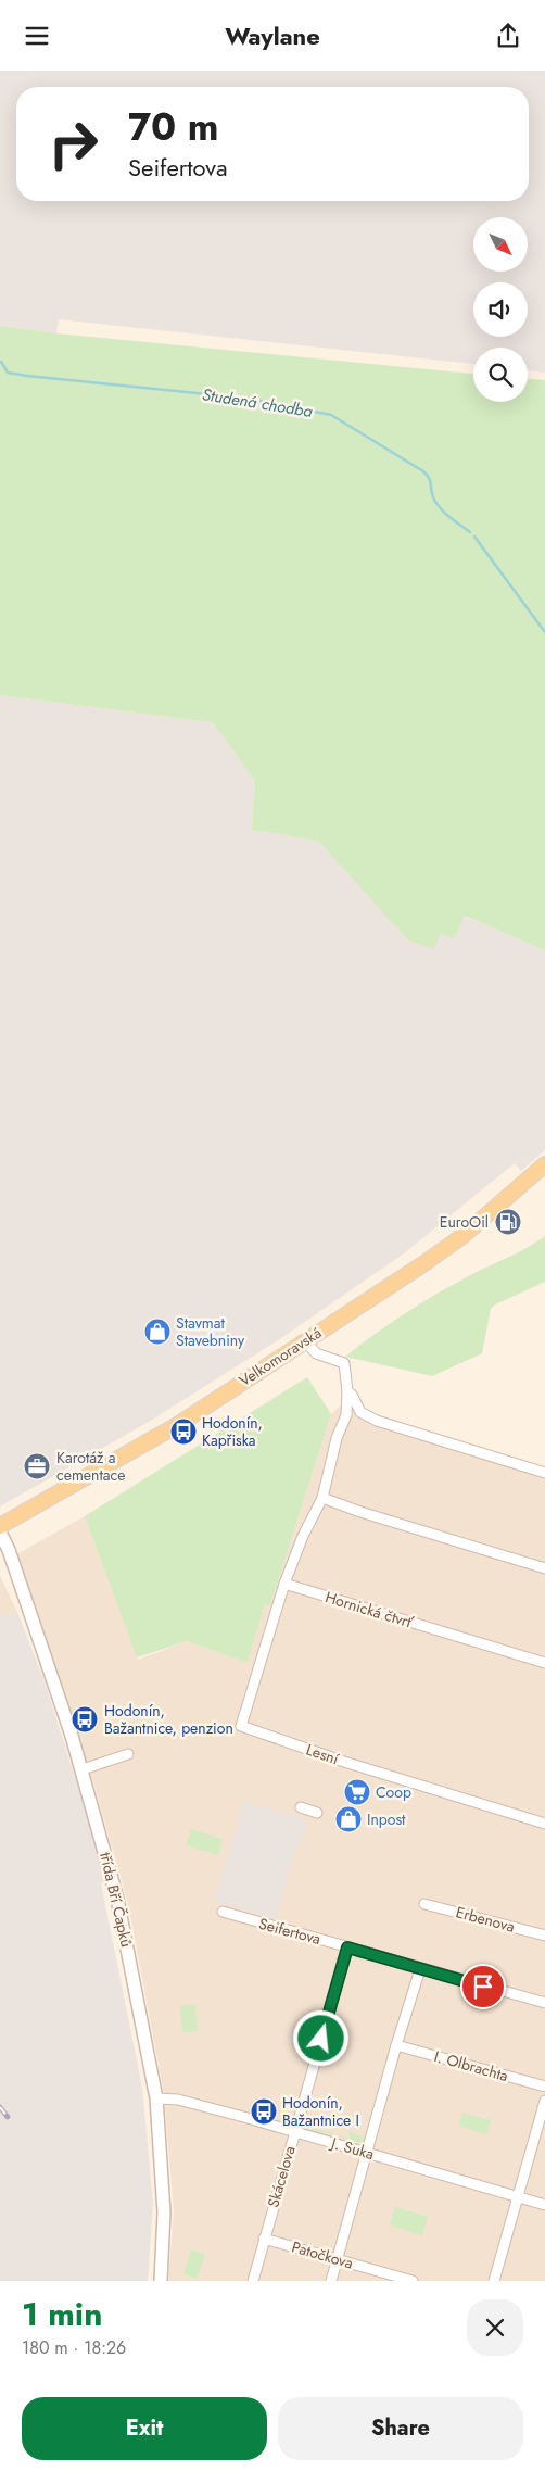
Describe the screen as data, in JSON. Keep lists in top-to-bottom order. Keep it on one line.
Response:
{"streets":{"main road":["Velkomoravská"],"street":["Hornická čtvrť","Lesní","třída Bří Čapků","Erbenova","Seifertova","I. Olbrachta","J. Suka","Skácelova","Patočkova"]},"crossings":[["Hornická čtvrť","Lesní"],["třída Bří Čapků","J. Suka"],["Seifertova","Skácelova"],["J. Suka","Skácelova"],["Skácelova","Patočkova"]],"water":["Studená chodba"],"places":{"fuel station":["EuroOil"],"shop":["Stavmat Stavebniny","Inpost"],"bus stop":["Hodonín, Kapřiska","Hodonín, Bažantnice, penzion","Hodonín, Bažantnice I"],"office":["Karotáž a cementace"],"supermarket":["Coop"]},"north":"bottom right","page":{"header":"Waylane","turn":["70 m","Seifertova"],"heading":["1 min","180 m · 18:26"],"buttons":["Exit","Share"]}}
